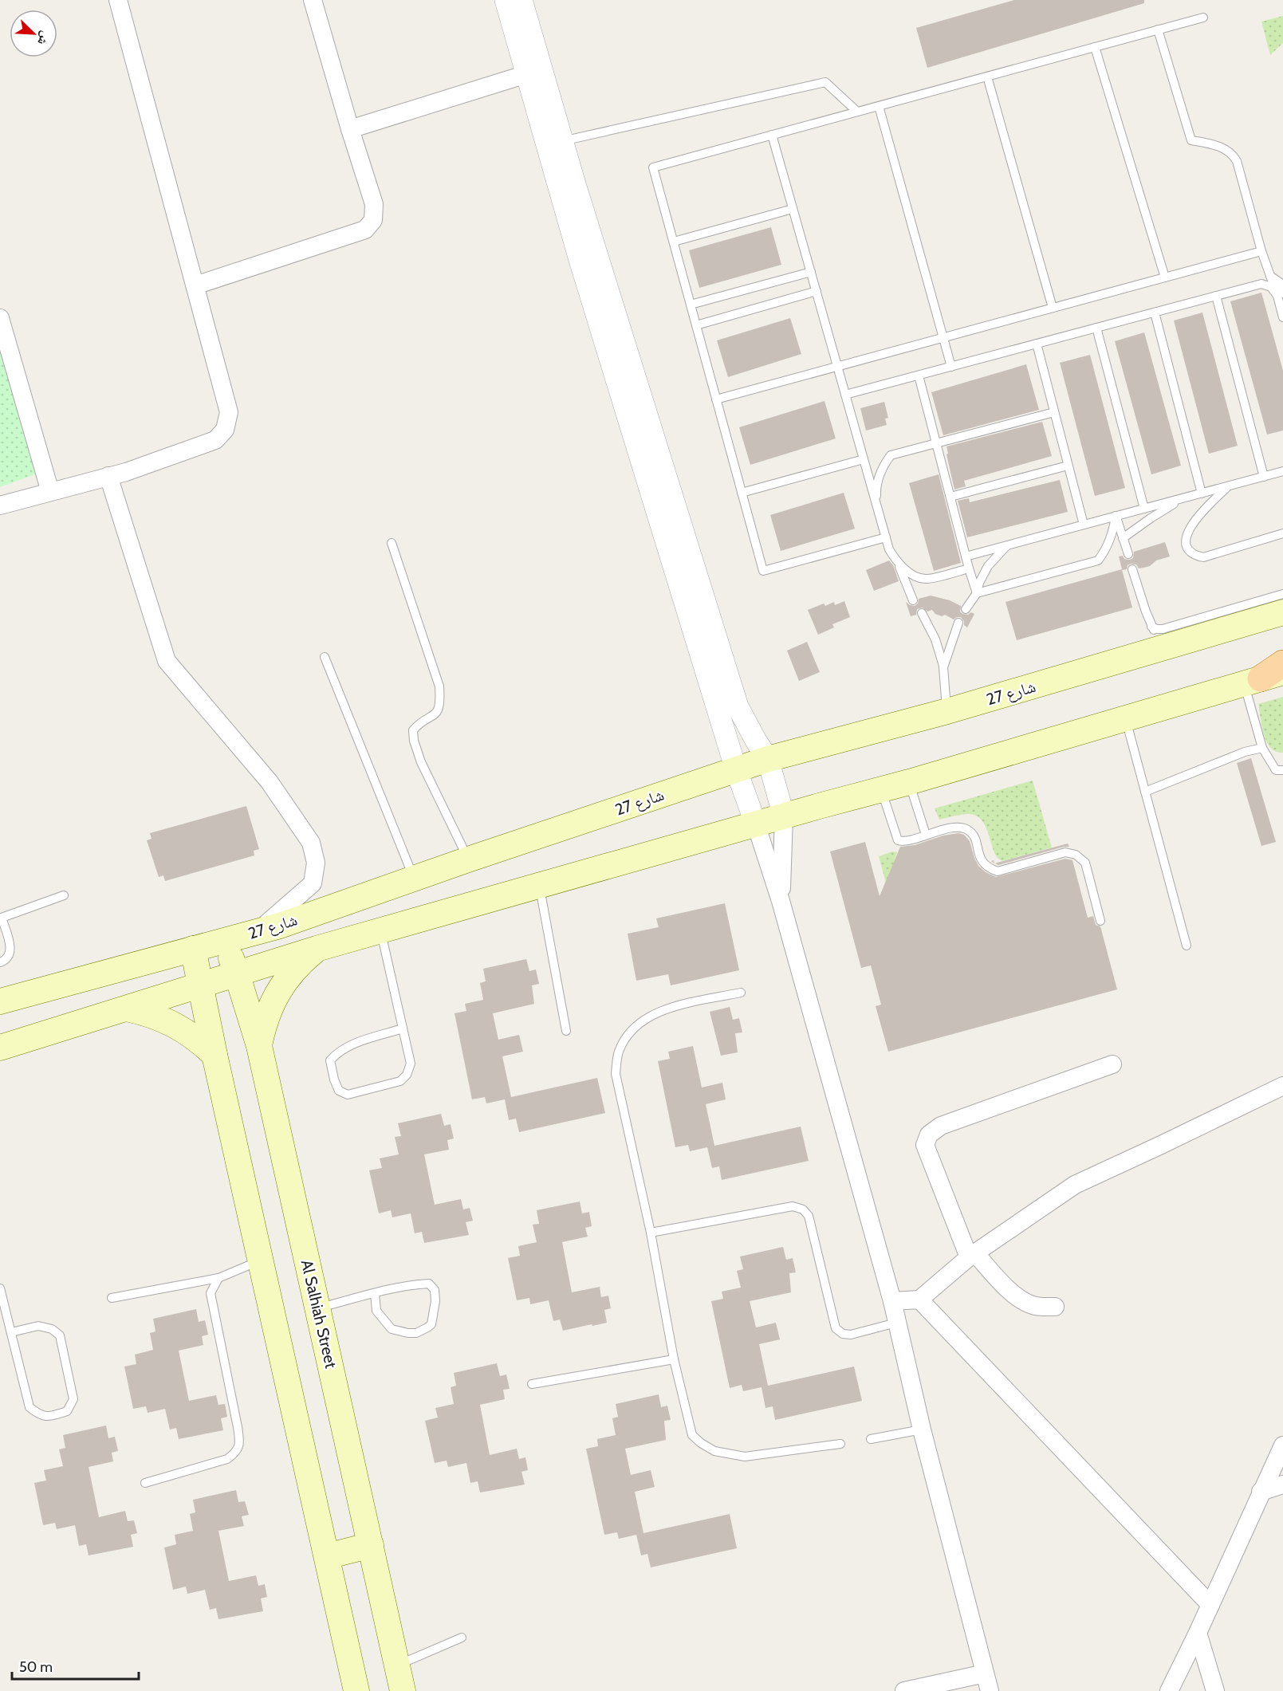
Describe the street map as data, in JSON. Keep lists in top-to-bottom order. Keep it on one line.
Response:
{"streets":{"main road":["شارع 27","Al Salhiah Street"]},"crossings":[["شارع 27","Al Salhiah Street"]],"scale_bar":"50 m","north":"bottom right"}
